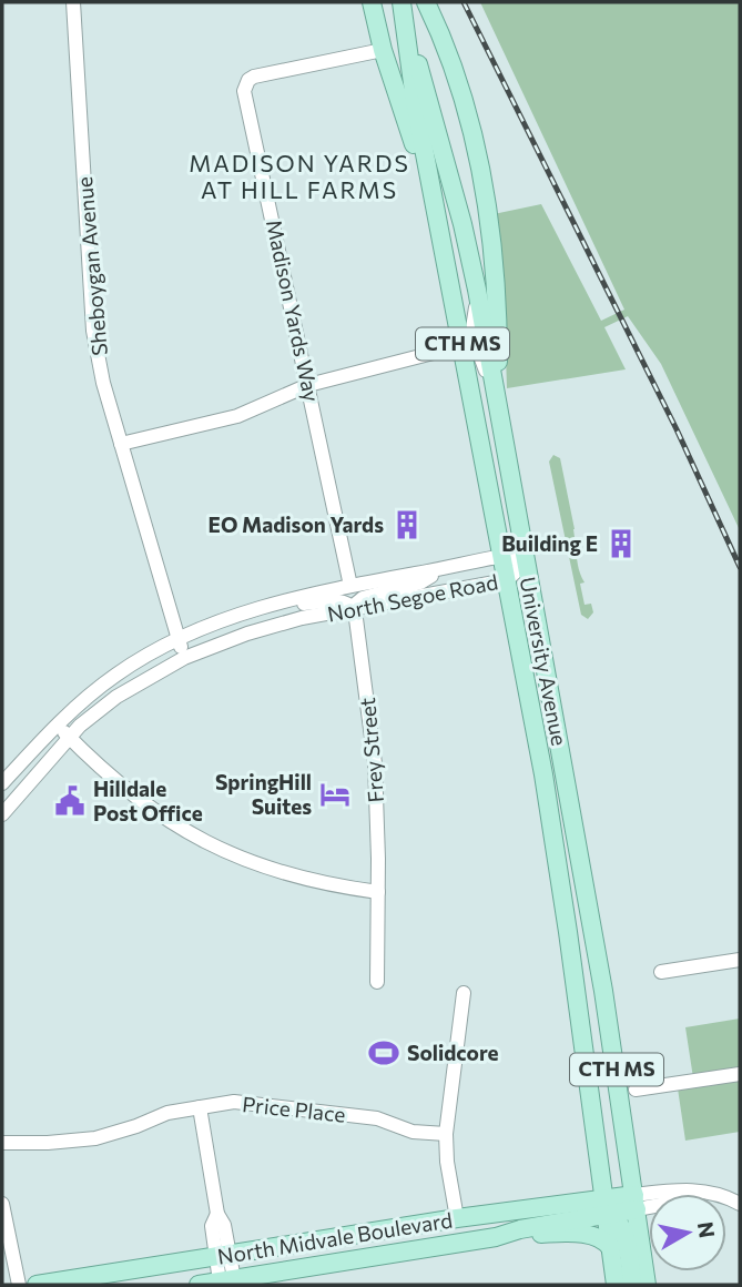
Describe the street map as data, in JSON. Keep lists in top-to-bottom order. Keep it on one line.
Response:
{"streets":{"main road":["CTH MS","University Avenue","North Midvale Boulevard"],"street":["Sheboygan Avenue","Madison Yards Way","North Segoe Road","Frey Street","Price Place"]},"crossings":[["Sheboygan Avenue","North Segoe Road"],["Madison Yards Way","North Segoe Road"],["North Segoe Road","University Avenue"],["North Segoe Road","Frey Street"],["University Avenue","North Midvale Boulevard"]],"districts":["MADISON YARDS AT HILL FARMS"],"places":{"building":["EO Madison Yards","Building E"],"hotel":["SpringHill Suites"],"public building":["Hilldale Post Office"],"sports":["Solidcore"]},"north":"right"}
